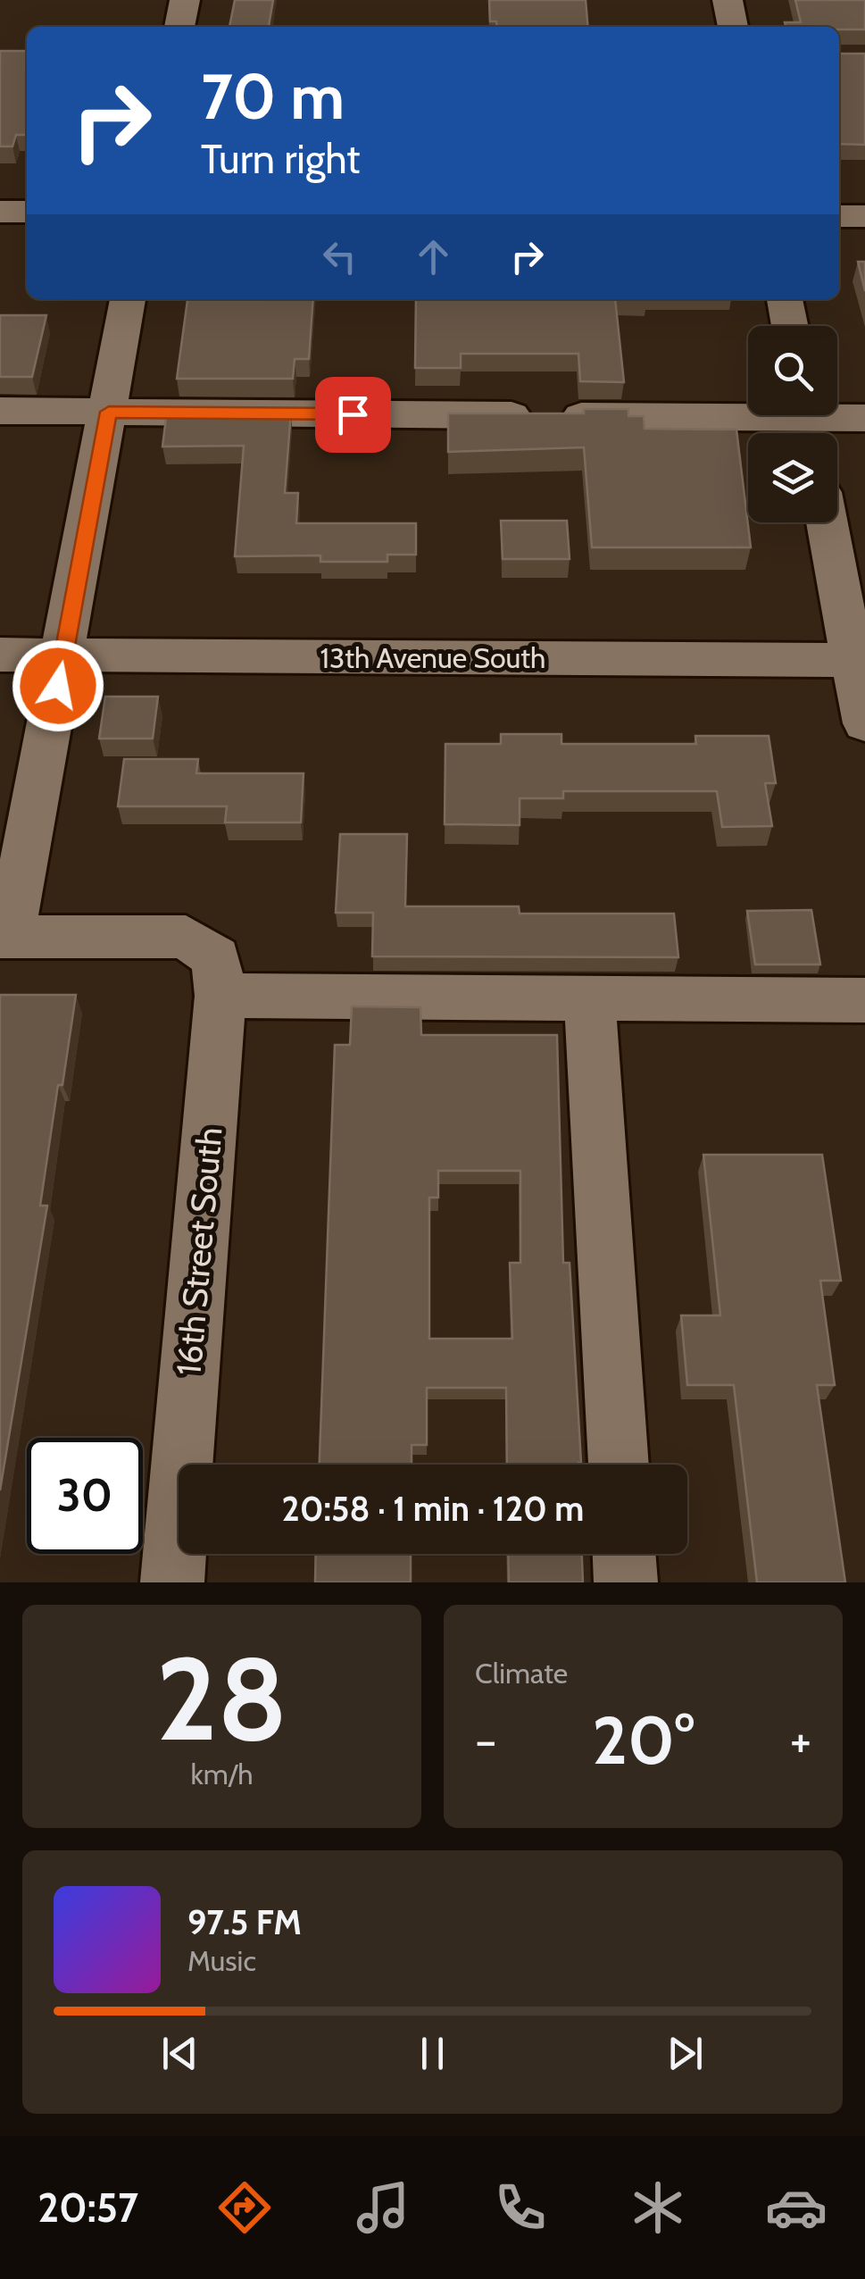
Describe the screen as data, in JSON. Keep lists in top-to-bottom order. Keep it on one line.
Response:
{"streets":{"street":["13th Avenue South","16th Street South"]},"page":{"turn":["70 m","Turn right"],"limit":"30","trip":"20:58 · 1 min · 120 m","tile":[["28","km/h"],"Climate"],"heat":["−","20°","+"],"song":["97.5 FM","Music"],"tabs":"20:57"}}
